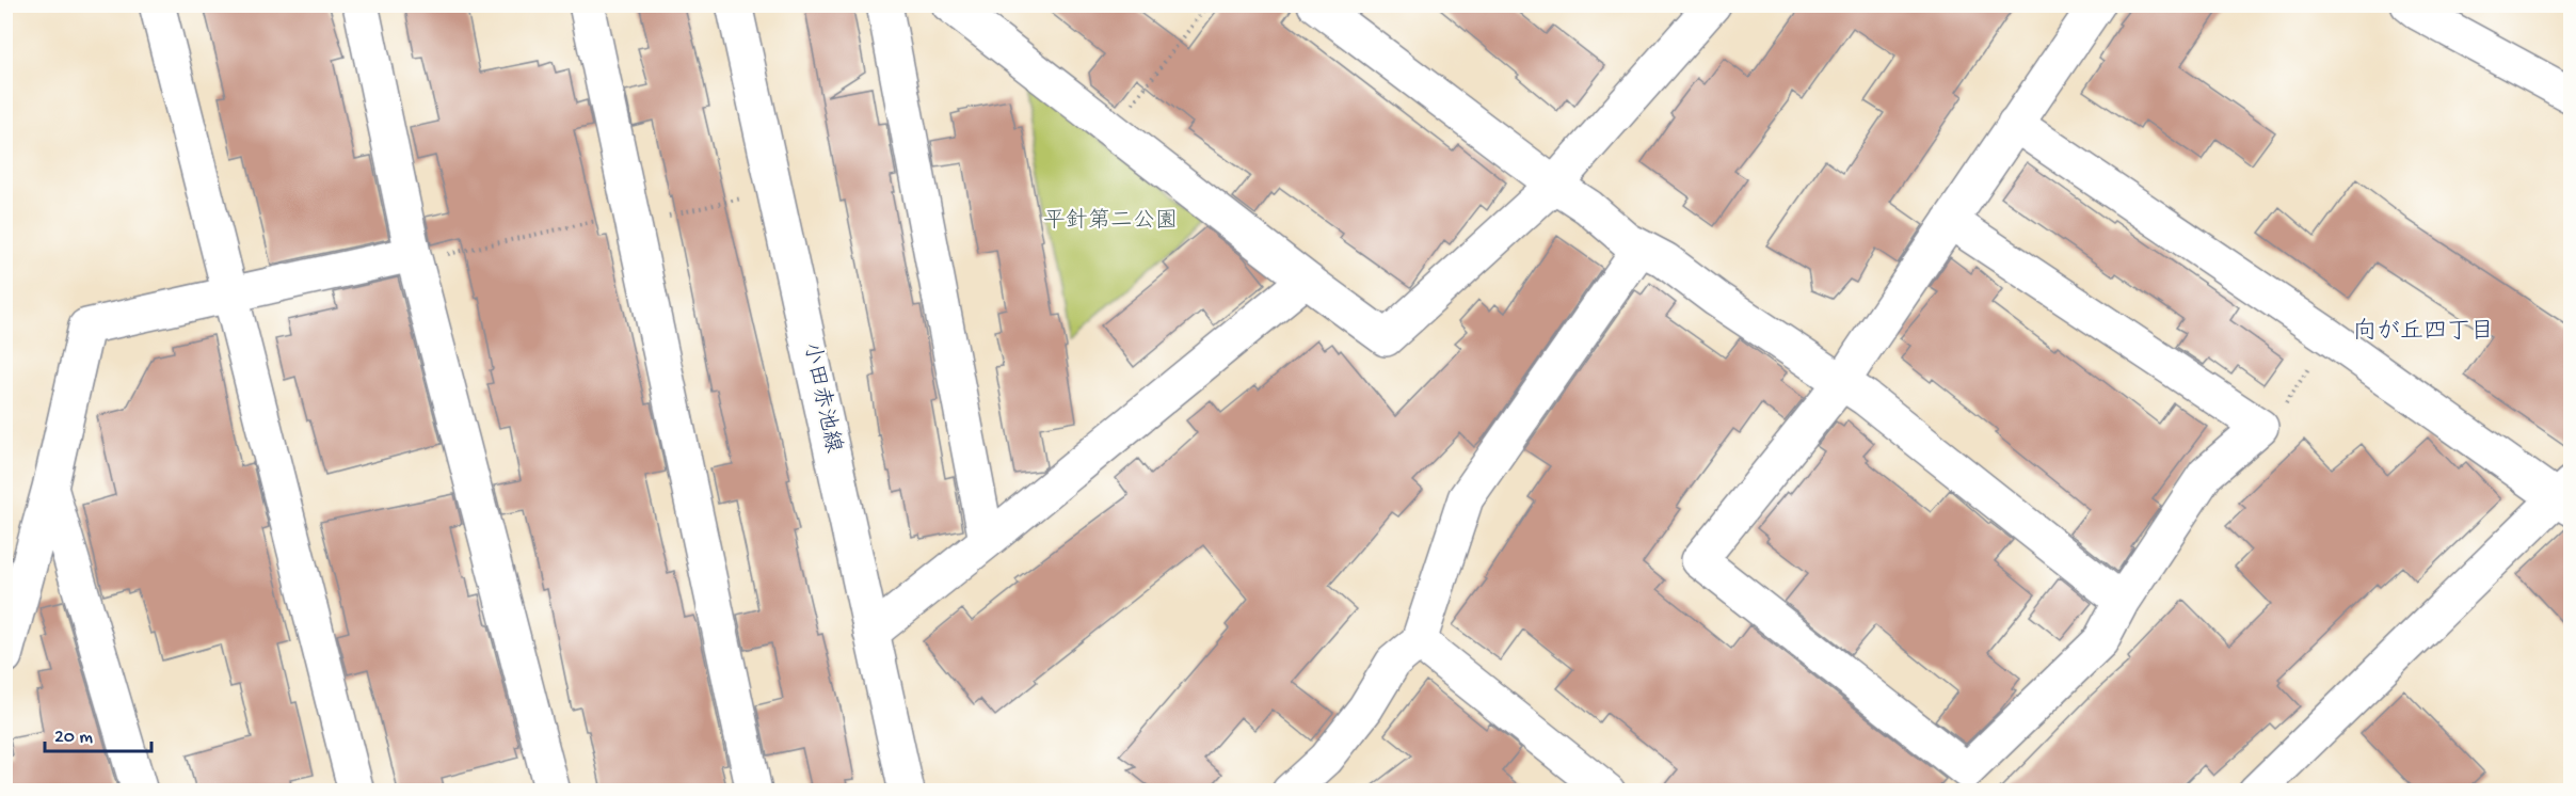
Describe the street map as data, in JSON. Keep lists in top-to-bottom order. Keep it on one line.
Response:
{"streets":{"street":["小田赤池線"]},"districts":["向が丘四丁目"],"parks":["平針第二公園"],"scale_bar":"20 m"}
